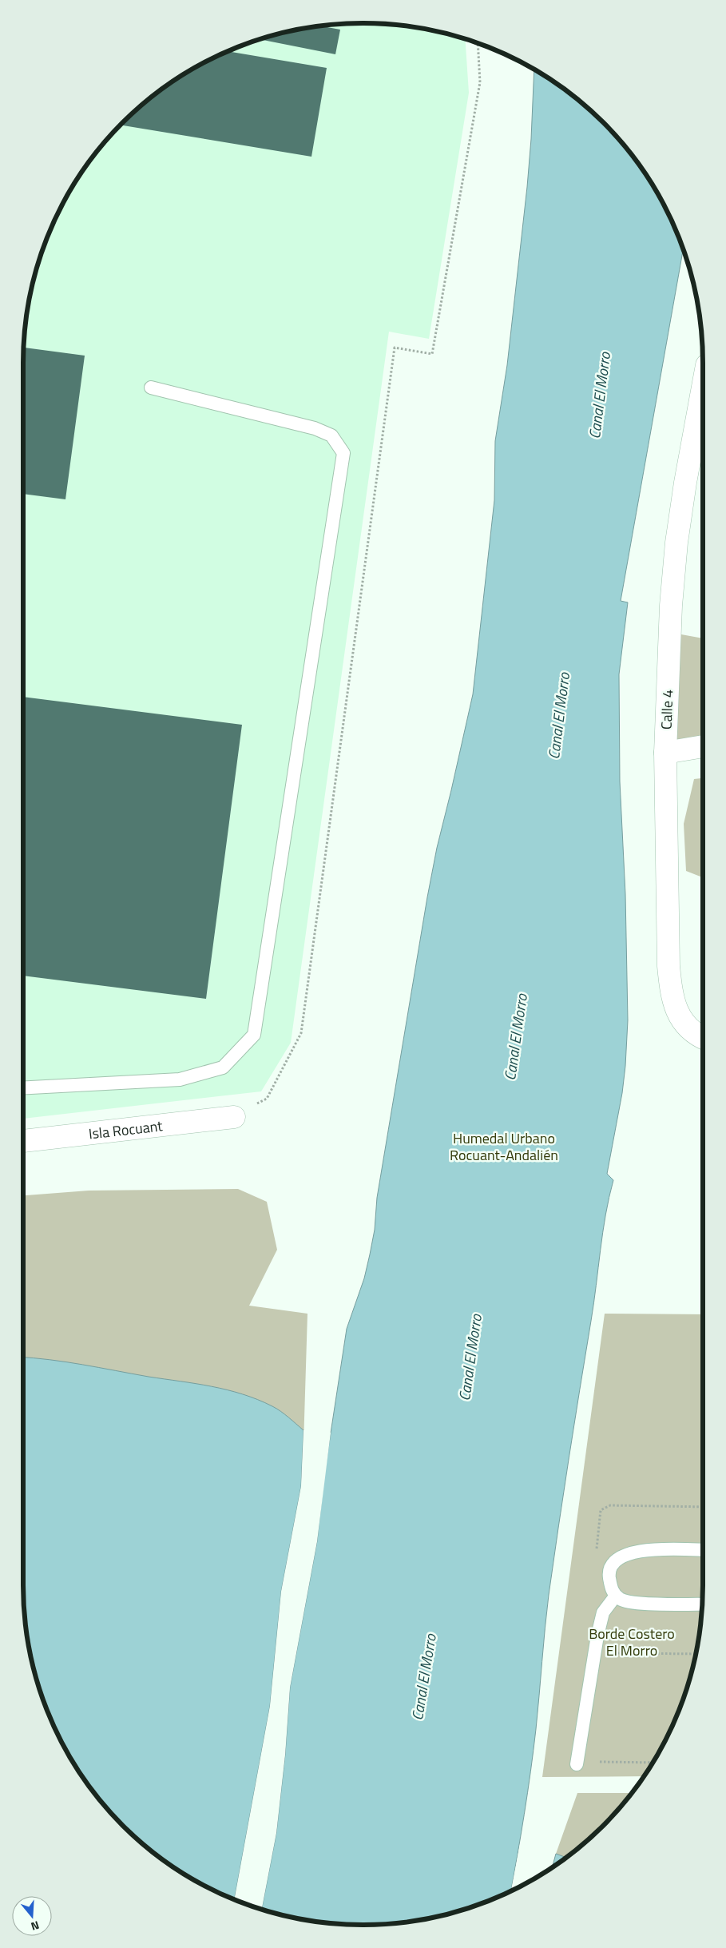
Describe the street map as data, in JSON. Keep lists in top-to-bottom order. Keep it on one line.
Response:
{"streets":{"street":["Calle 4","Isla Rocuant"]},"water":["Canal El Morro"],"parks":["Humedal Urbano Rocuant-Andalién","Borde Costero El Morro"],"north":"bottom"}
